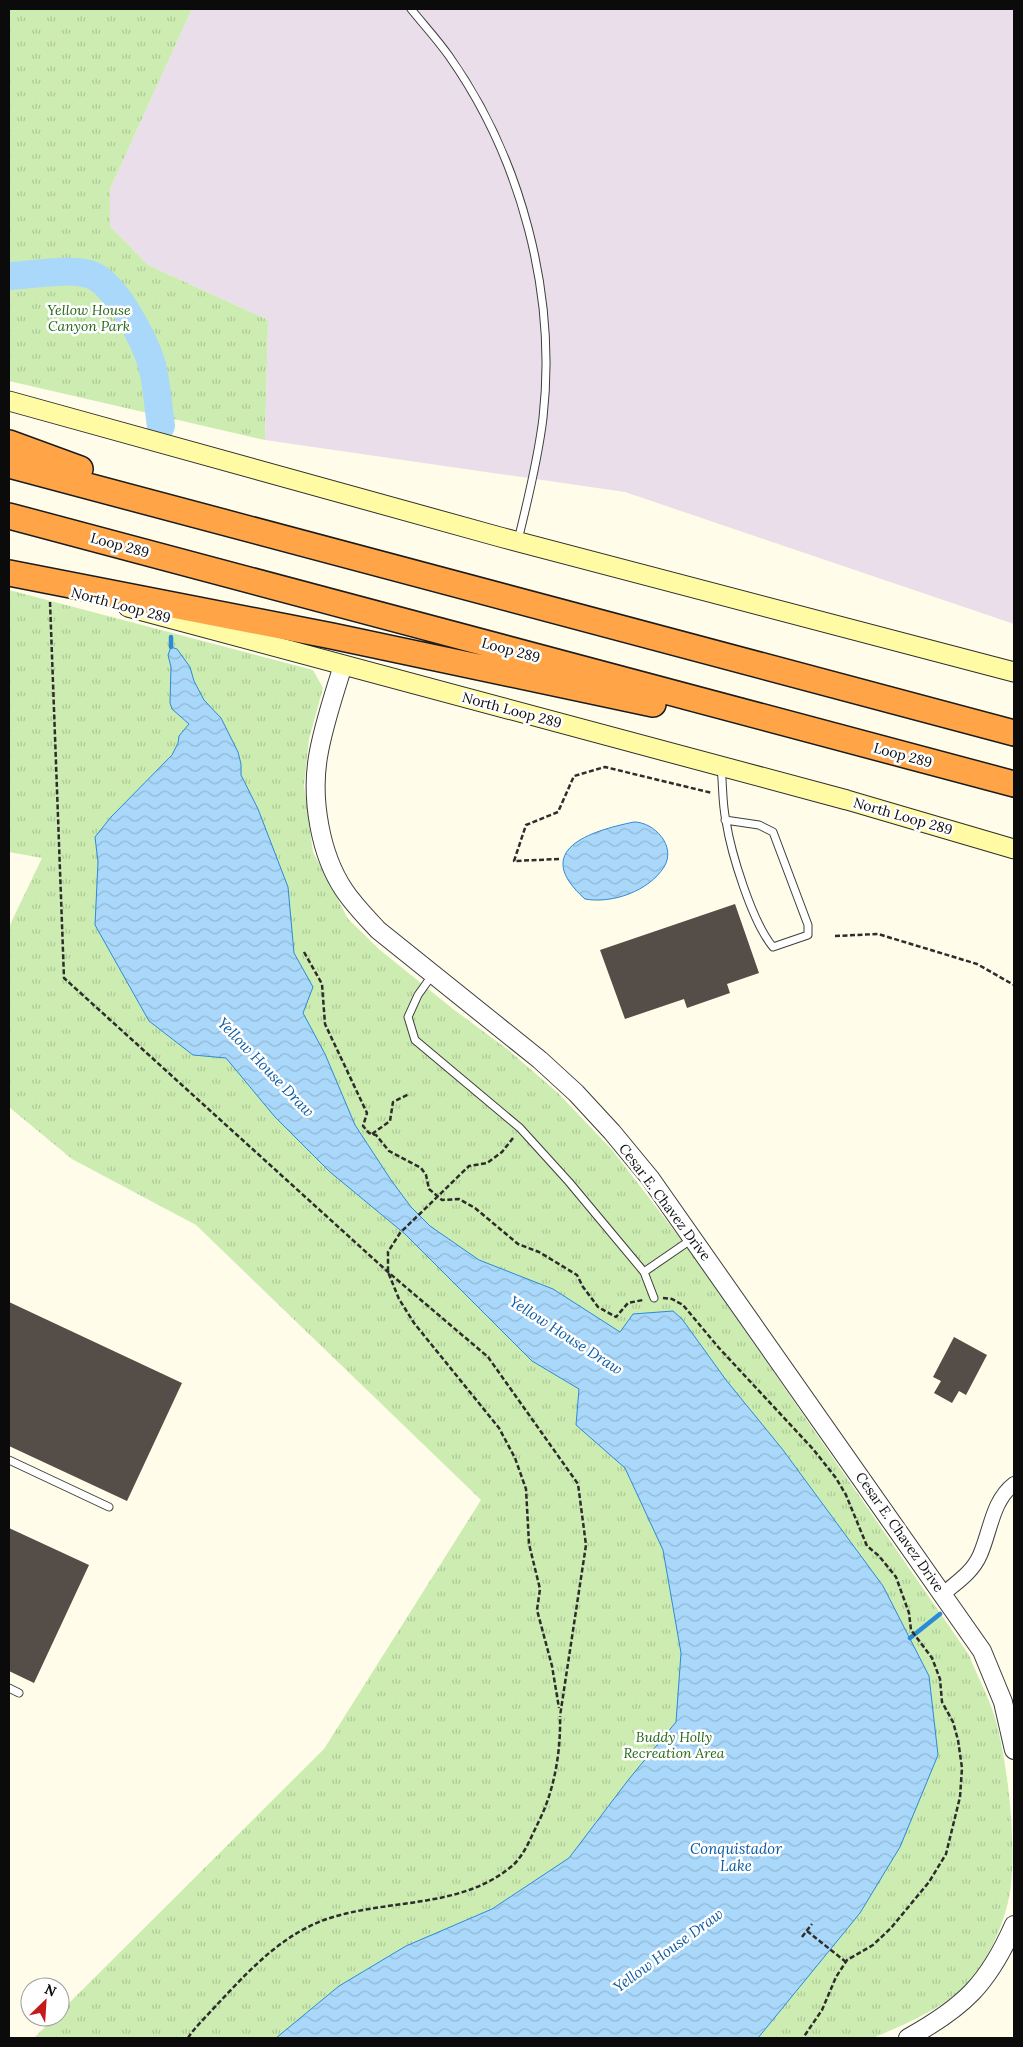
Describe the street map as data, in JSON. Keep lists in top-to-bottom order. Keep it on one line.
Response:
{"streets":{"highway":["Loop 289"],"main road":["North Loop 289"],"street":["Cesar E. Chavez Drive"]},"crossings":[["North Loop 289","Cesar E. Chavez Drive"]],"water":["Yellow House Draw","Conquistador Lake"],"parks":["Yellow House Canyon Park","Buddy Holly Recreation Area"],"north":"top right"}
